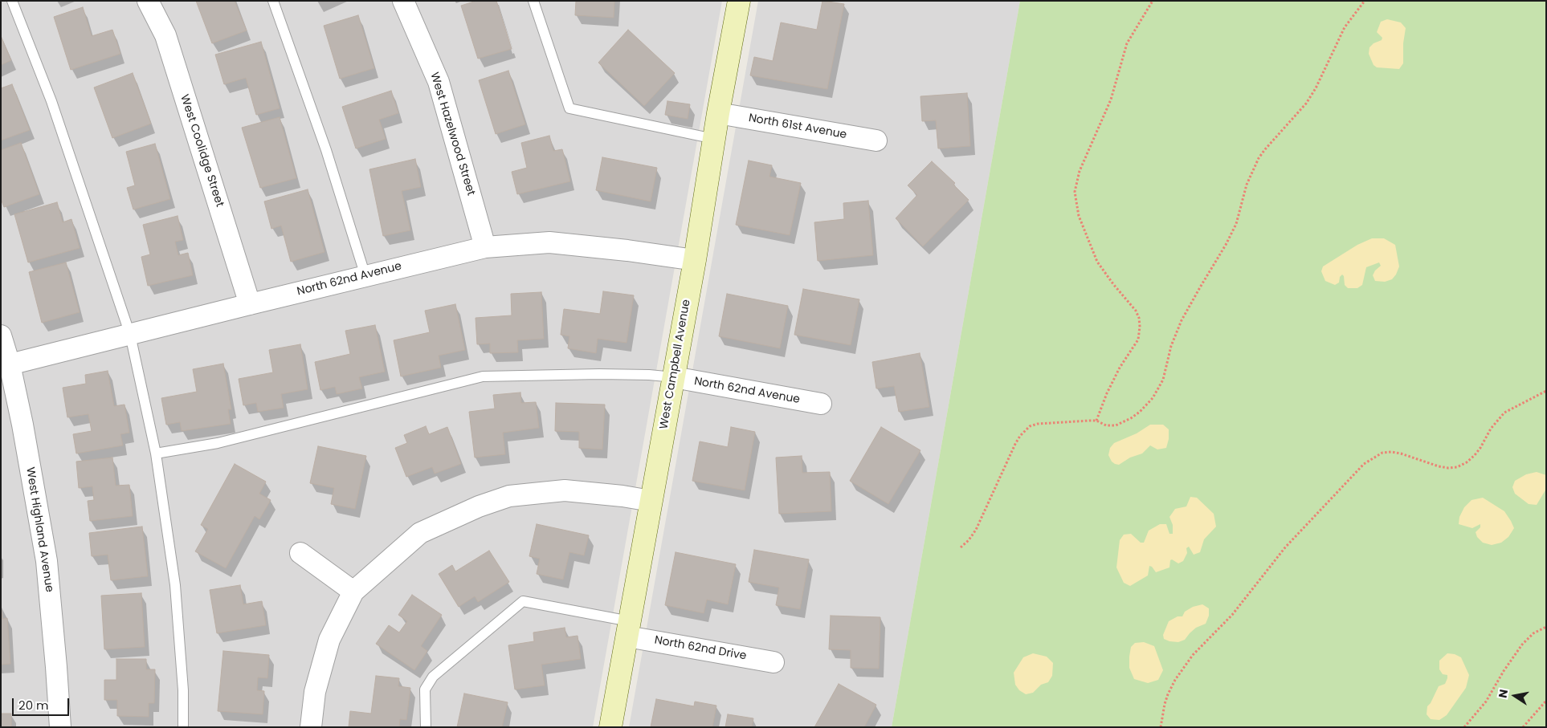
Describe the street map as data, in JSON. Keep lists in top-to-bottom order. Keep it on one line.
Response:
{"streets":{"street":["North 61st Avenue","West Hazelwood Street","West Coolidge Street","North 62nd Avenue","West Campbell Avenue","West Highland Avenue","North 62nd Drive"]},"crossings":[["North 61st Avenue","West Campbell Avenue"],["West Hazelwood Street","North 62nd Avenue"],["West Coolidge Street","North 62nd Avenue"],["North 62nd Avenue","West Campbell Avenue"],["North 62nd Avenue","West Highland Avenue"],["West Campbell Avenue","North 62nd Drive"]],"scale_bar":"20 m","north":"left"}
